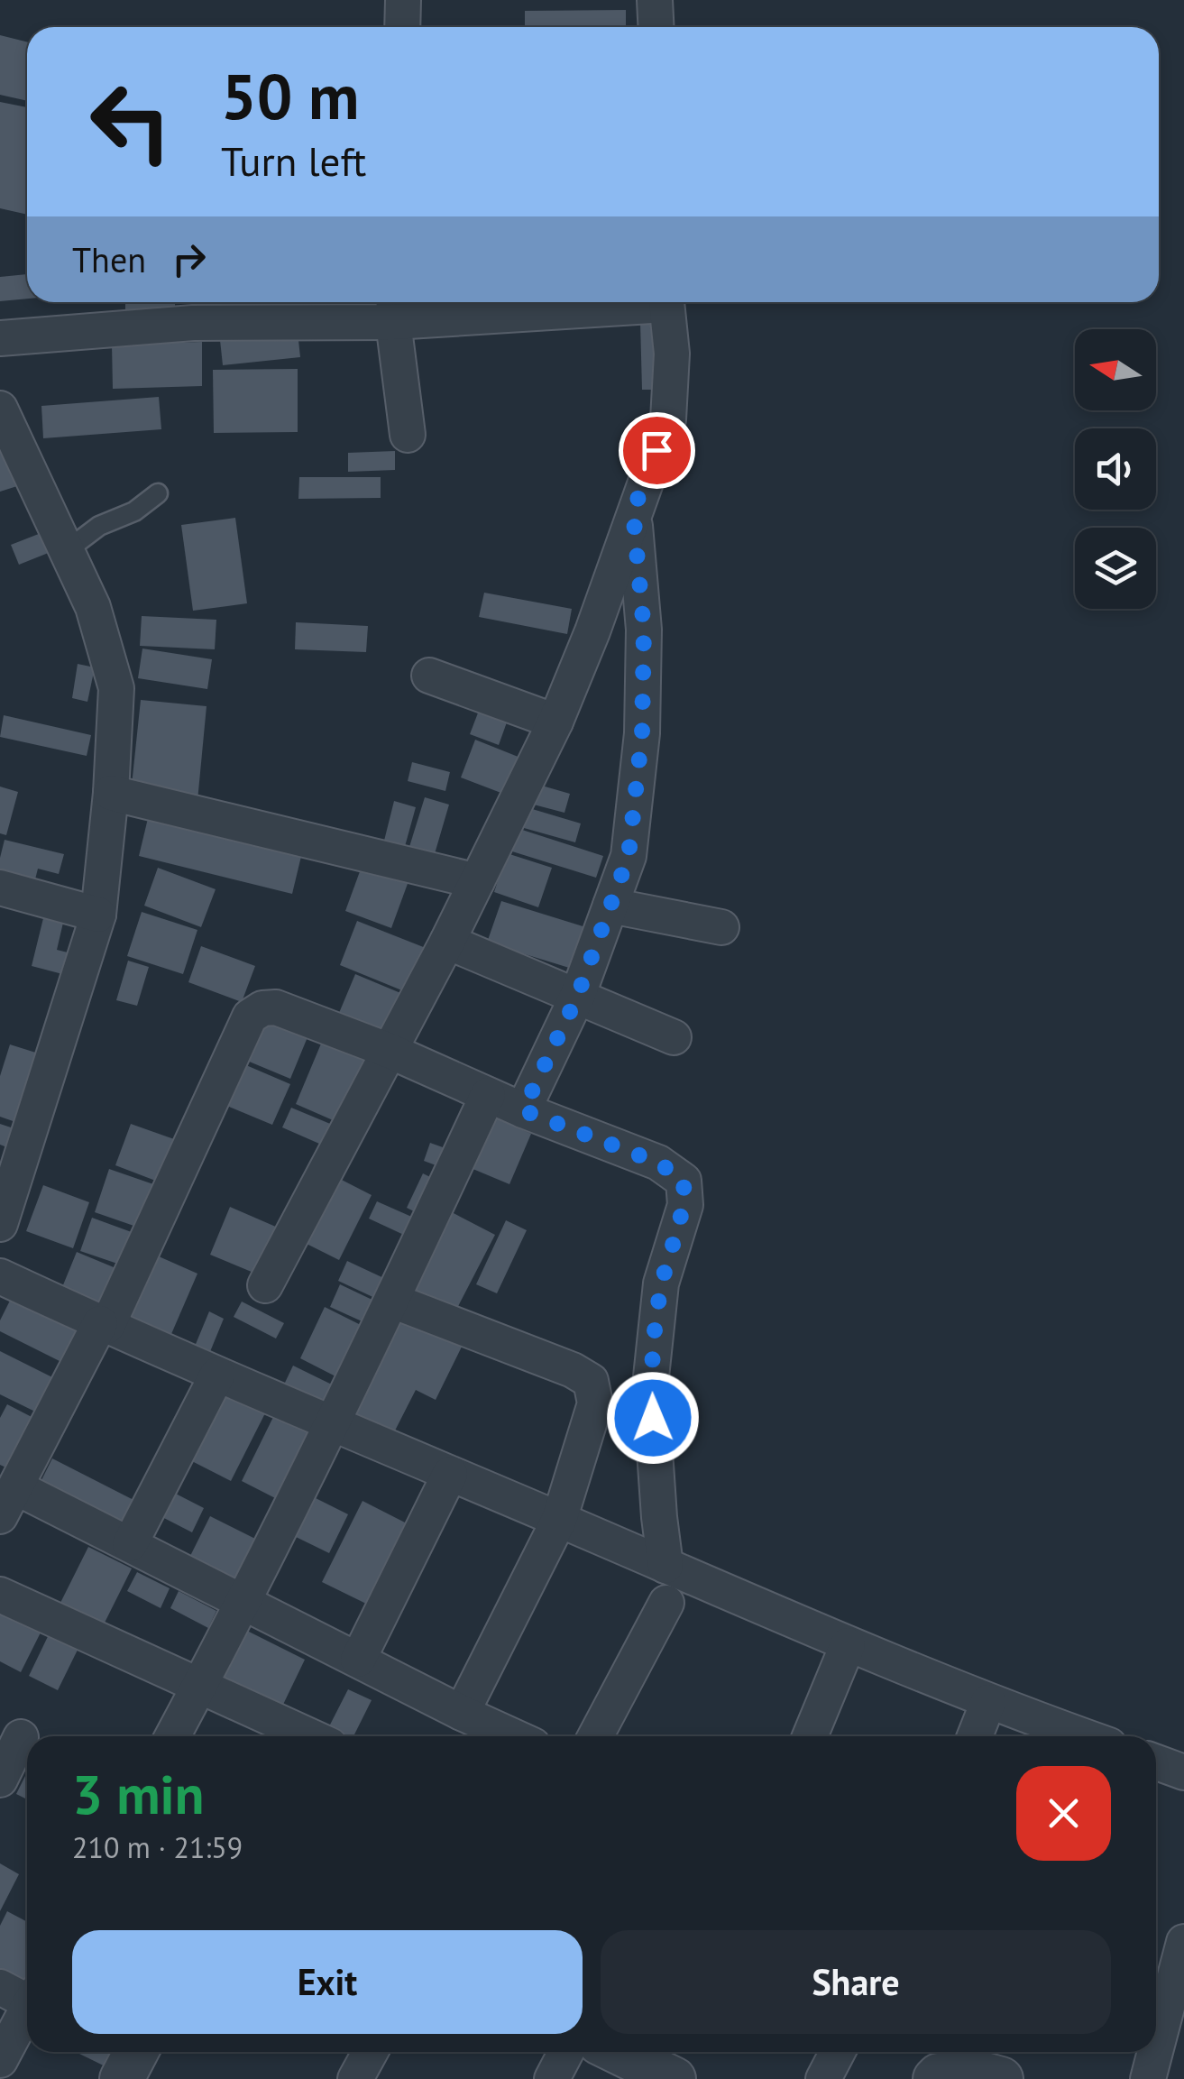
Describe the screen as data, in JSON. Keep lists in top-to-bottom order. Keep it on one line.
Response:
{"north":"left","page":{"turn":["50 m","Turn left"],"then":"Then","heading":["3 min","210 m · 21:59"],"buttons":["Exit","Share"]}}
